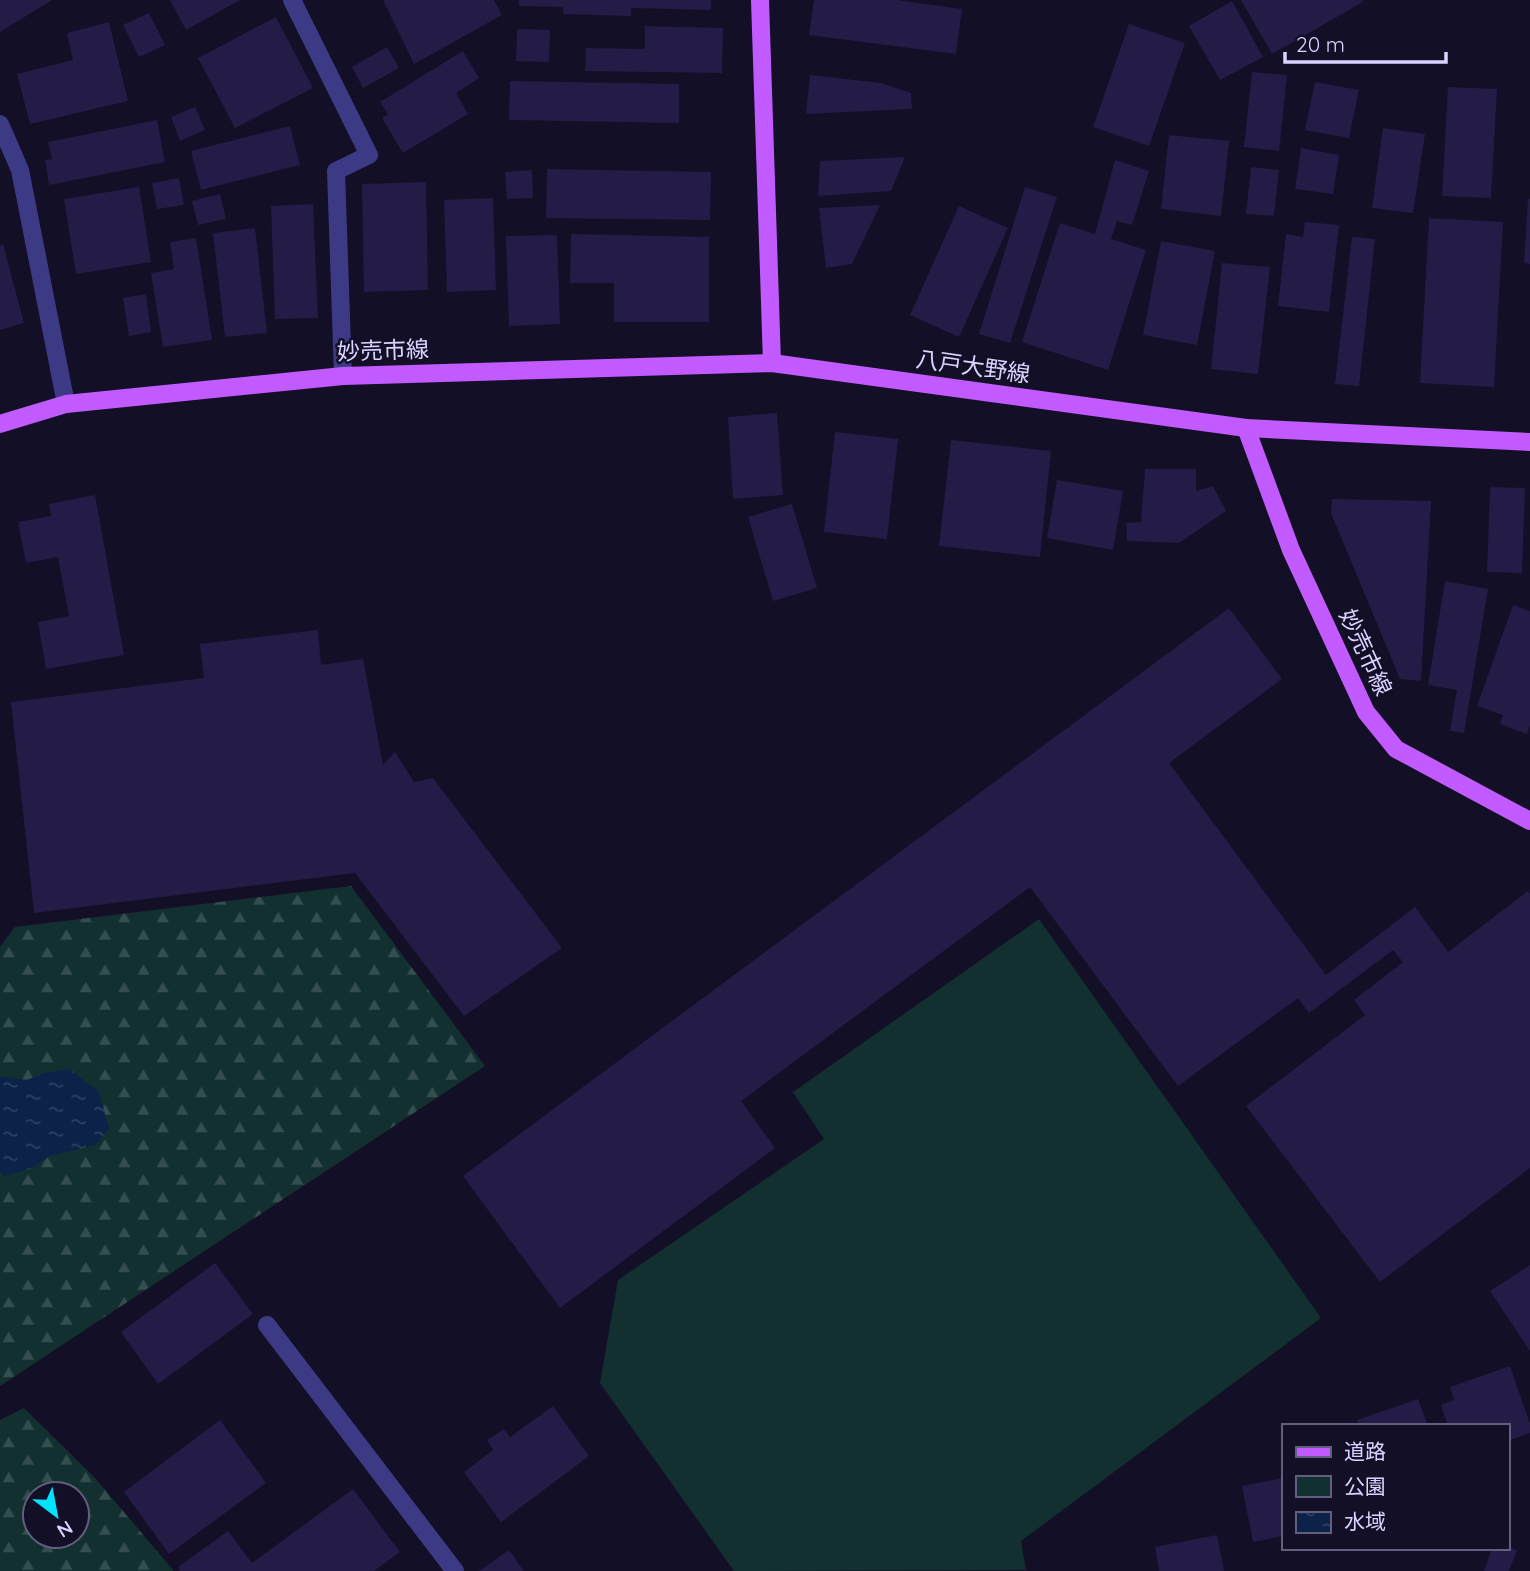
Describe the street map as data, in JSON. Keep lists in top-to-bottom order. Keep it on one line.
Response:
{"streets":{"main road":["妙売市線","八戸大野線"]},"crossings":[["妙売市線","八戸大野線"]],"legend":["道路","公園","水域"],"scale_bar":"20 m","north":"bottom right"}
